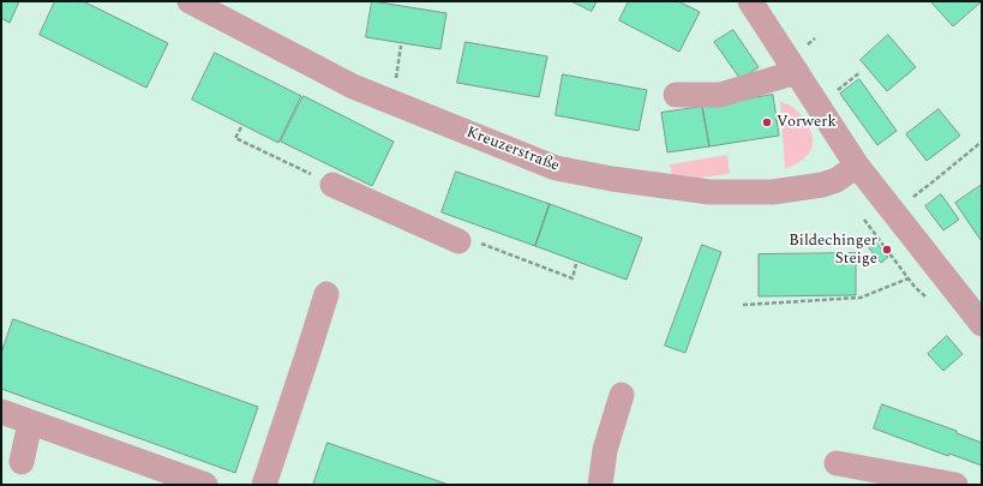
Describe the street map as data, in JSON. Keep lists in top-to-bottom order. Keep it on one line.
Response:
{"streets":{"street":["Kreuzerstraße"]},"places":["Vorwerk","Bildechinger Steige"]}
